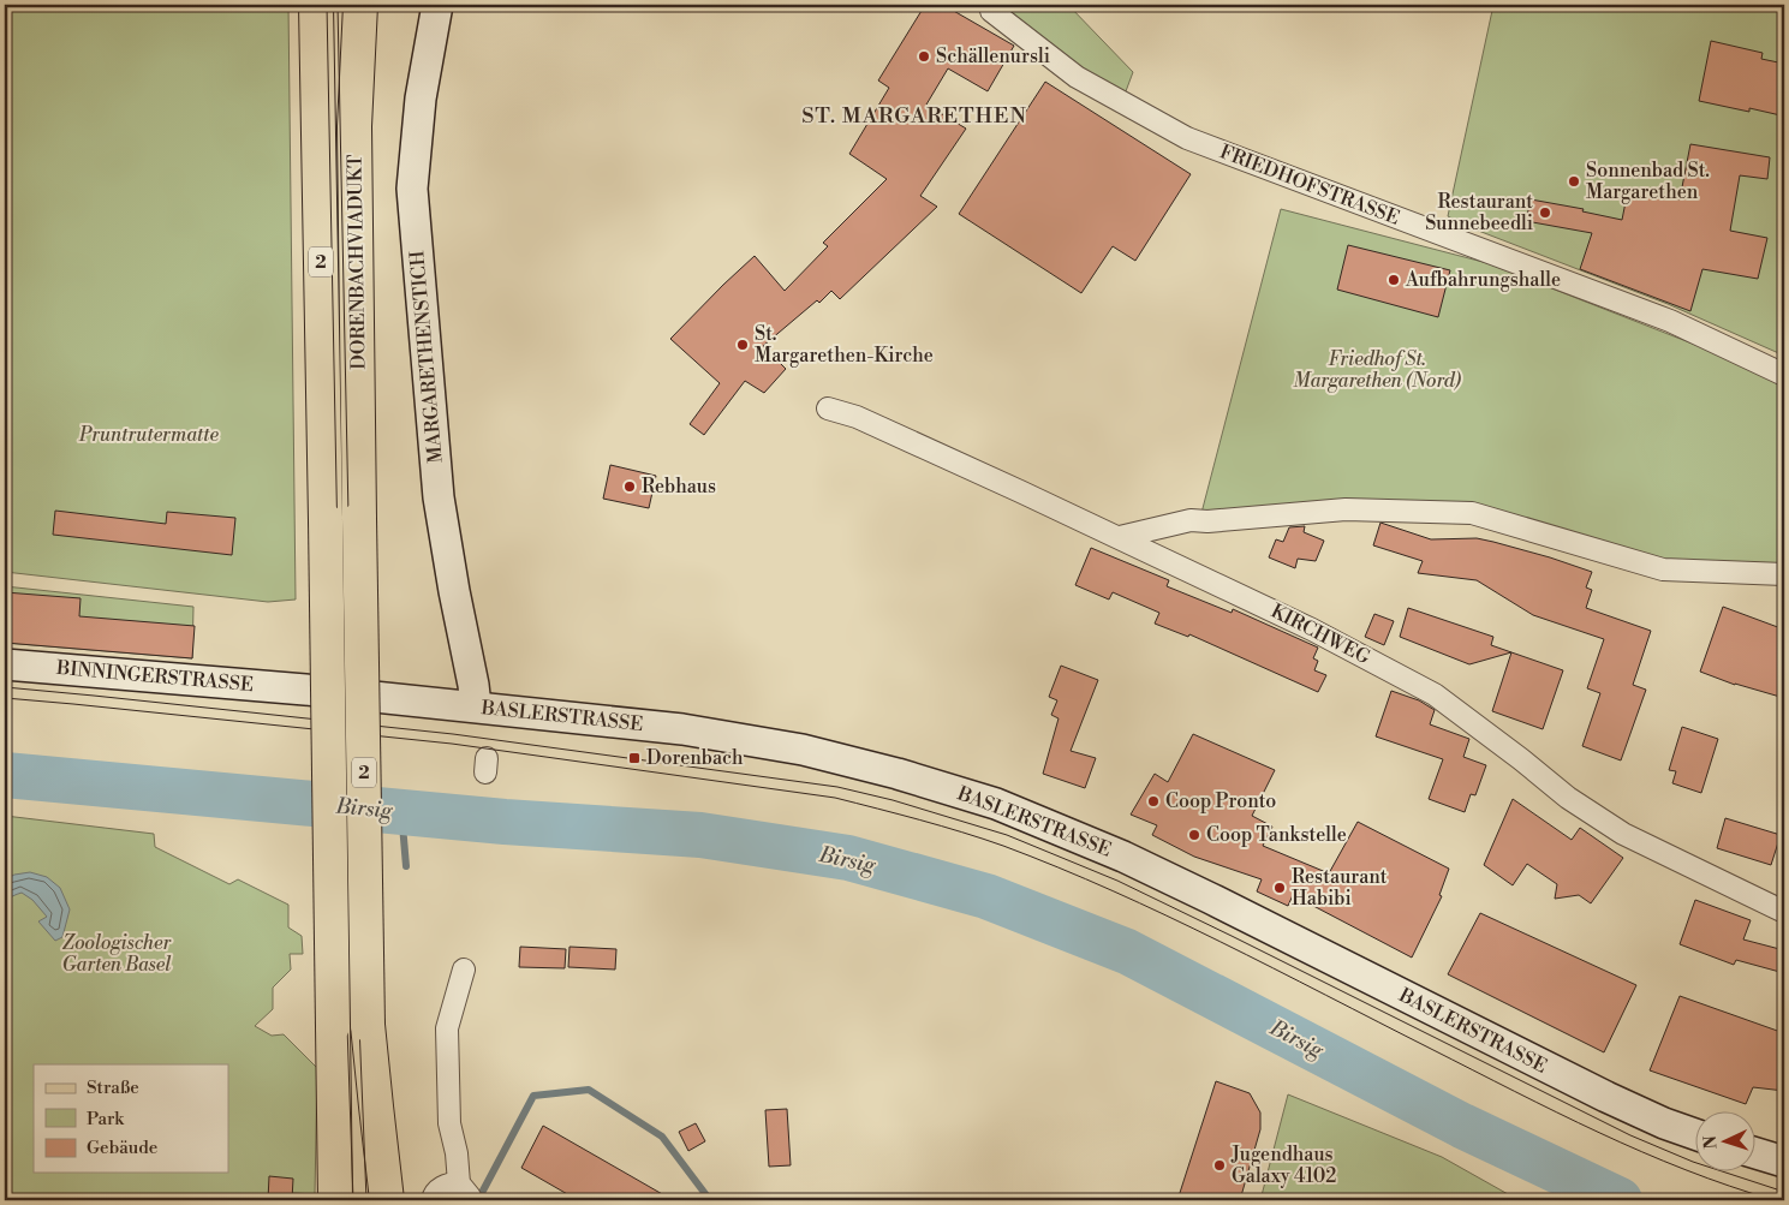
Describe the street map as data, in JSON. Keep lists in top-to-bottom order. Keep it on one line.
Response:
{"streets":{"main road":["2","DORENBACHVIADUKT","MARGARETHENSTICH","BINNINGERSTRASSE","BASLERSTRASSE"],"street":["FRIEDHOFSTRASSE","KIRCHWEG"]},"crossings":[["MARGARETHENSTICH","BASLERSTRASSE"],["BINNINGERSTRASSE","BASLERSTRASSE"]],"districts":["ST. MARGARETHEN"],"water":["Birsig"],"parks":["Friedhof St. Margarethen (Nord)","Pruntrutermatte","Zoologischer Garten Basel"],"places":{"other":["Schällenursli","Sonnenbad St. Margarethen","Restaurant Sunnebeedli","Aufbahrungshalle","St. Margarethen-Kirche","Rebhaus","Coop Pronto","Coop Tankstelle","Restaurant Habibi","Jugendhaus Galaxy 4102"],"transit":["Dorenbach"]},"legend":["Straße","Park","Gebäude"],"north":"left"}
